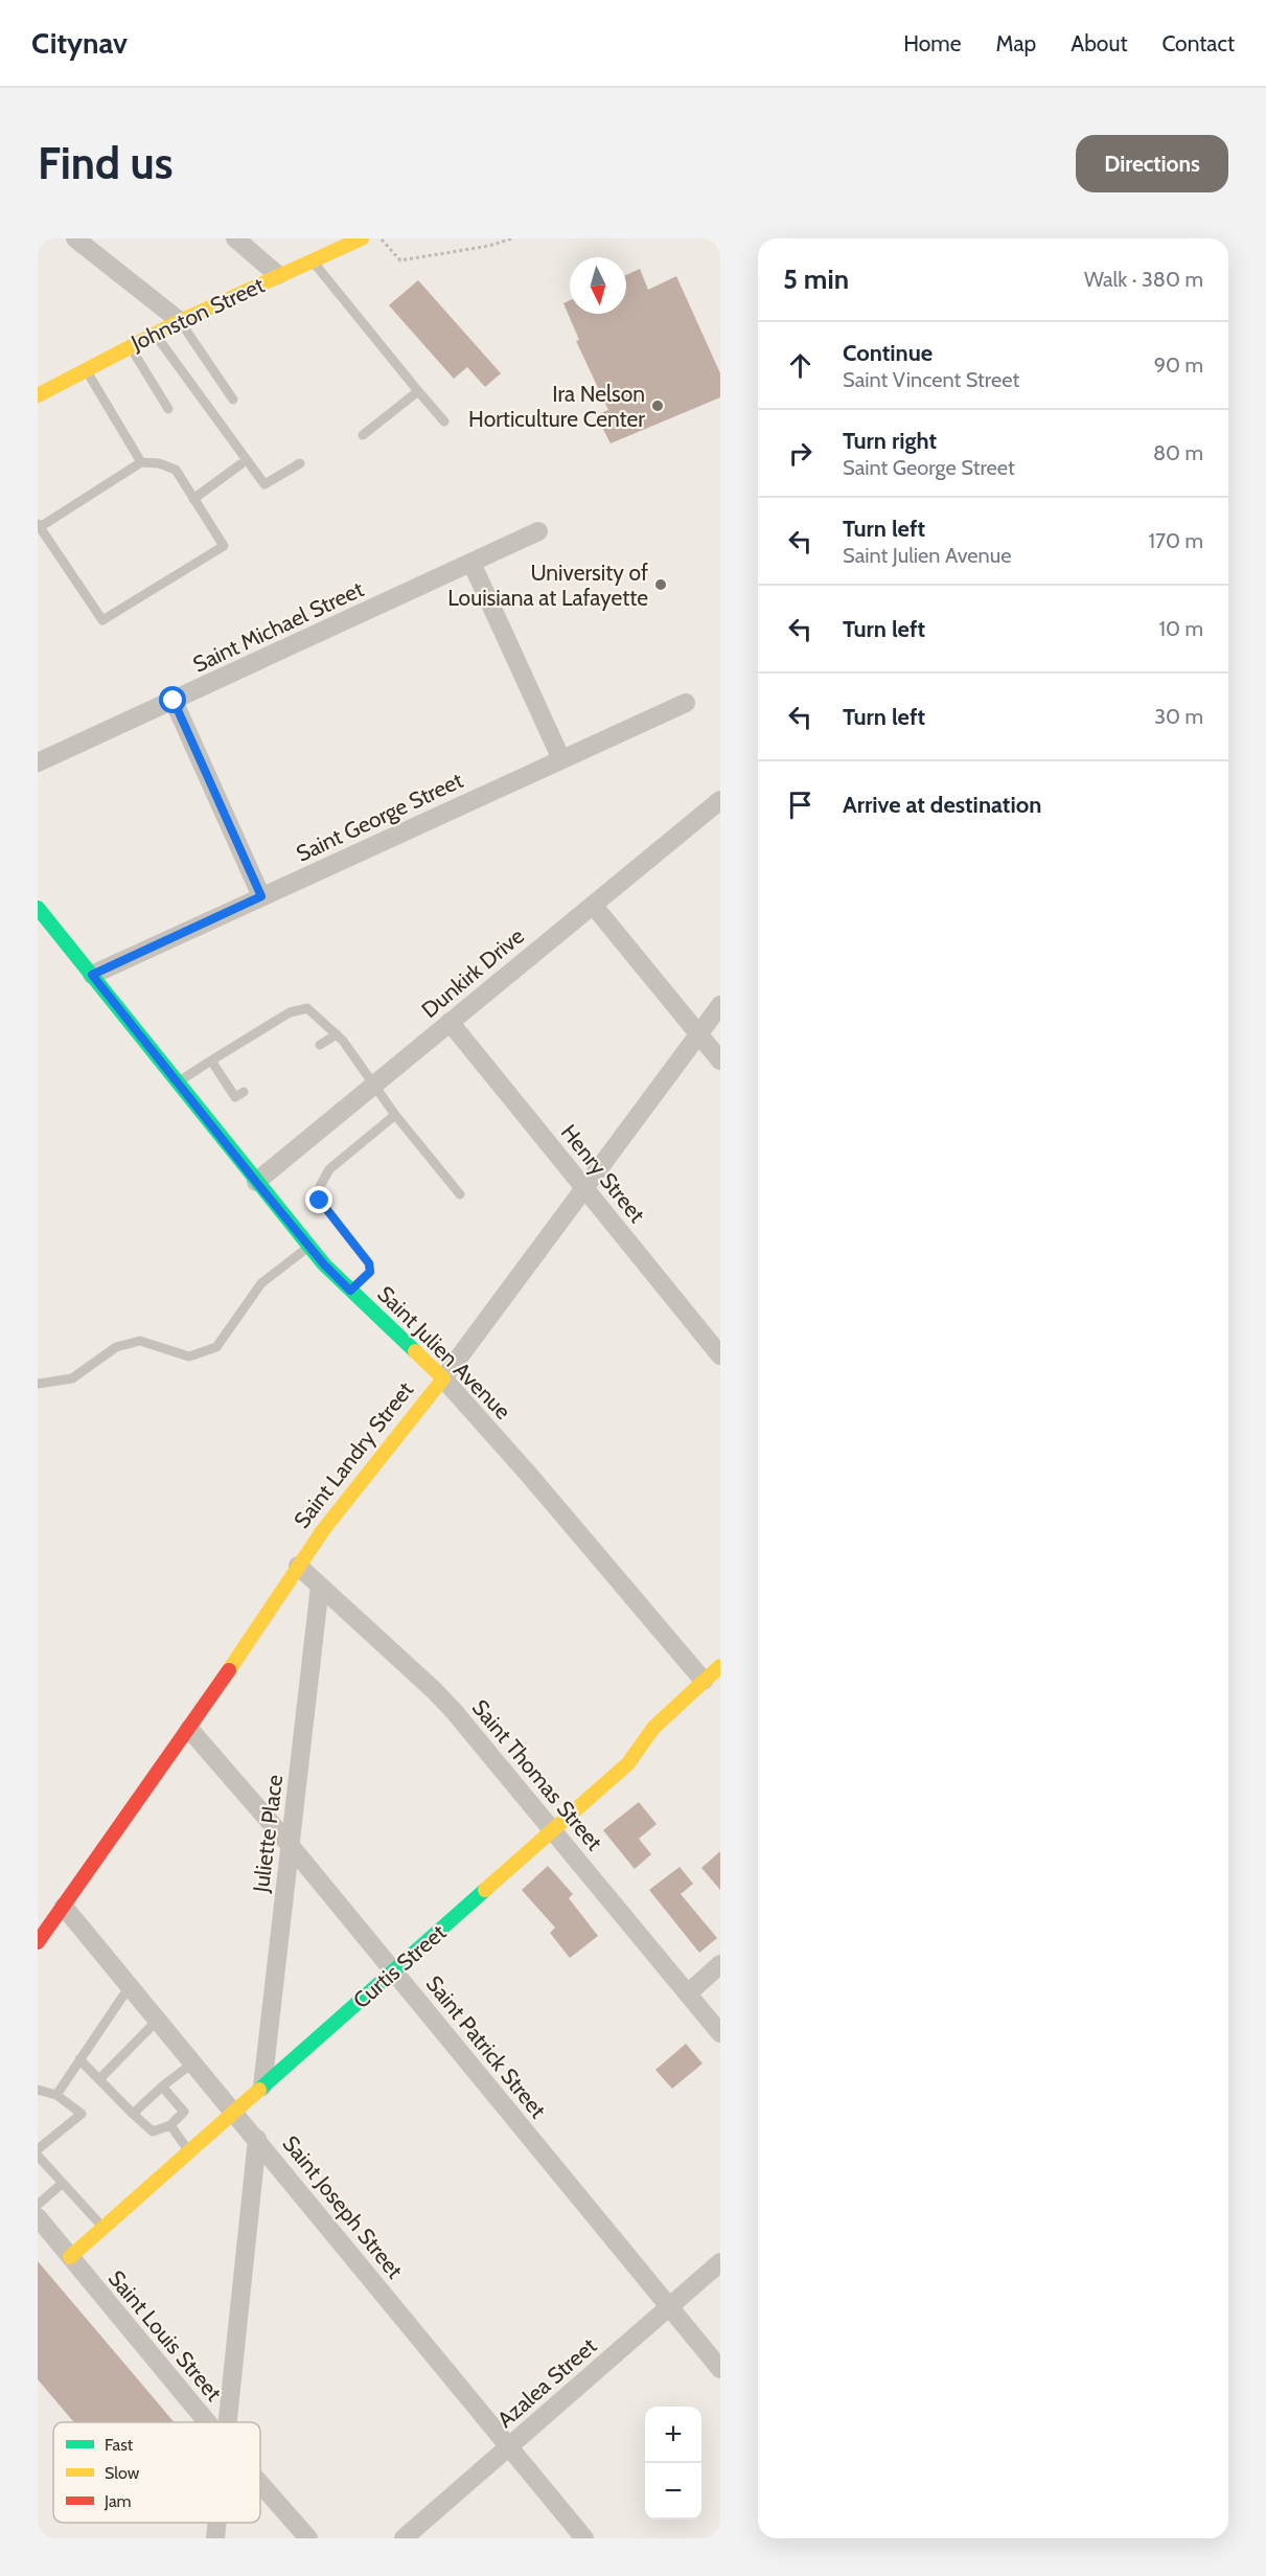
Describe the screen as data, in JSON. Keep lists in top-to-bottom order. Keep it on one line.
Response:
{"streets":{"street":["Johnston Street","Saint Michael Street","Saint George Street","Dunkirk Drive","Henry Street","Saint Julien Avenue","Saint Landry Street","Saint Thomas Street","Juliette Place","Curtis Street","Saint Patrick Street","Saint Joseph Street","Saint Louis Street","Azalea Street"]},"crossings":[["Saint George Street","Saint Julien Avenue"],["Dunkirk Drive","Henry Street"],["Dunkirk Drive","Saint Julien Avenue"],["Henry Street","Saint Landry Street"],["Saint Julien Avenue","Saint Landry Street"],["Saint Julien Avenue","Curtis Street"],["Saint Landry Street","Saint Thomas Street"],["Saint Landry Street","Saint Patrick Street"],["Saint Landry Street","Saint Joseph Street"],["Saint Thomas Street","Juliette Place"],["Saint Thomas Street","Curtis Street"],["Juliette Place","Curtis Street"],["Juliette Place","Saint Patrick Street"],["Curtis Street","Saint Patrick Street"],["Curtis Street","Saint Joseph Street"],["Curtis Street","Saint Louis Street"],["Saint Patrick Street","Azalea Street"],["Saint Joseph Street","Azalea Street"]],"places":["Ira Nelson Horticulture Center","University of Louisiana at Lafayette"],"legend":["Fast","Slow","Jam"],"north":"bottom","page":{"header":"Citynav","nav":["Home","Map","About","Contact"],"buttons":"Directions","title":"Find us","heading":["5 min","Walk · 380 m"],"list":[["Continue","Saint Vincent Street","90 m"],["Turn right","Saint George Street","80 m"],["Turn left","Saint Julien Avenue","170 m"],["Turn left","10 m"],["Turn left","30 m"],"Arrive at destination"],"map_buttons":["+","−"]}}
